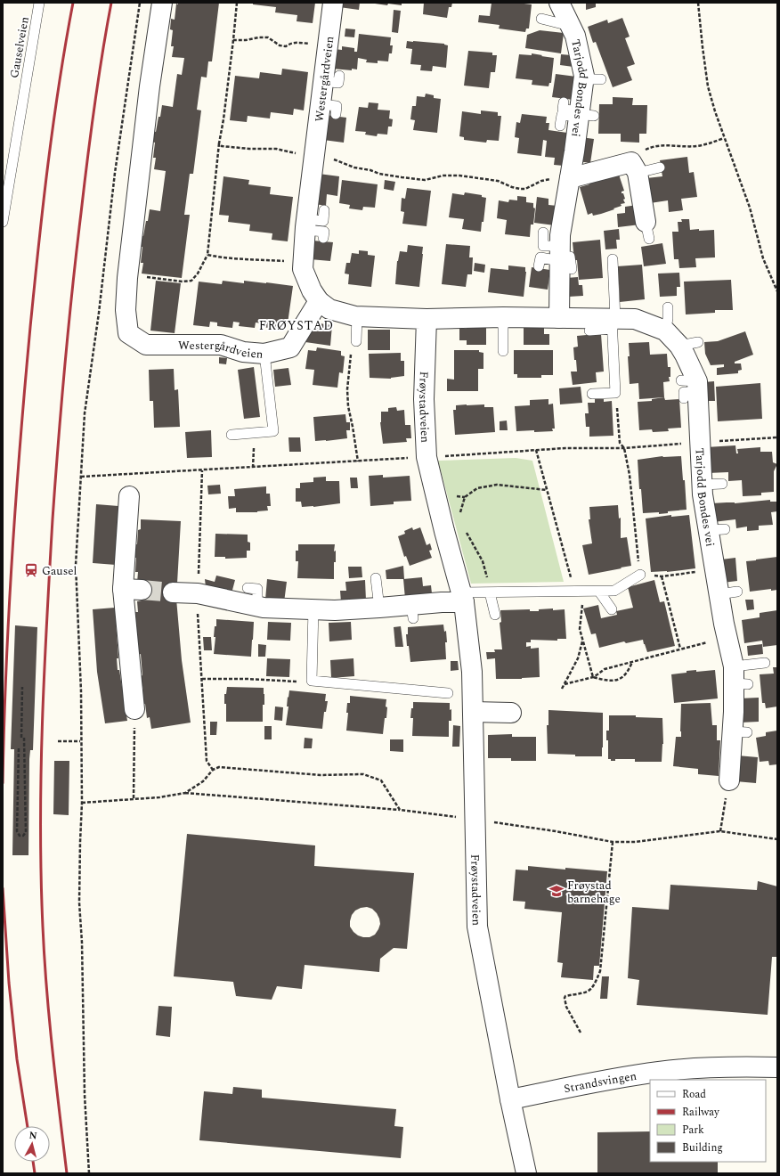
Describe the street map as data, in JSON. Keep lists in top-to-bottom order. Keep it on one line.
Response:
{"streets":{"street":["Westergårdveien","Tarjodd Bondes vei","Frøystadveien","Strandsvingen"],"lane":["Gauselveien"]},"crossings":[["Tarjodd Bondes vei","Frøystadveien"],["Frøystadveien","Strandsvingen"]],"districts":["FRØYSTAD"],"places":{"station":["Gausel"],"school or university":["Frøystad barnehage"]},"legend":["Road","Railway","Park","Building"],"north":"top"}
